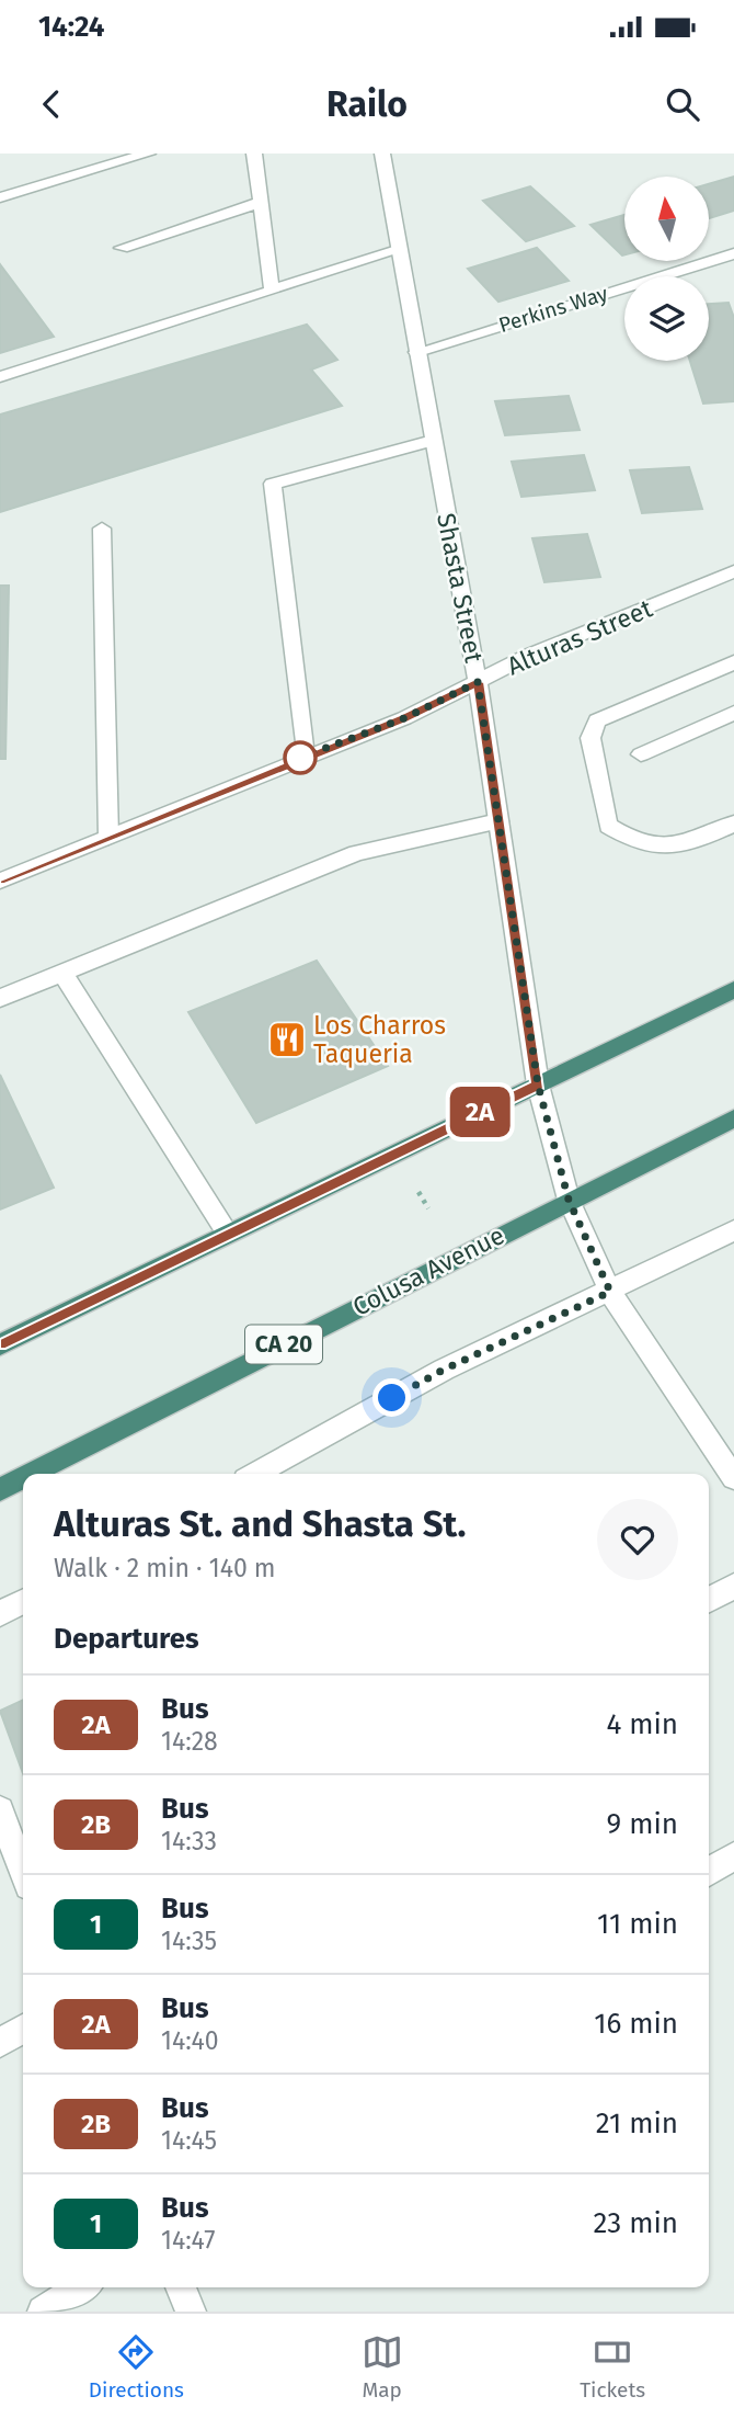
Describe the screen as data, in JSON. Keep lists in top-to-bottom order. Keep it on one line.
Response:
{"streets":{"highway":["Colusa Avenue","CA 20"],"street":["Perkins Way","Shasta Street","Alturas Street"]},"crossings":[["Perkins Way","Shasta Street"],["Shasta Street","Alturas Street"],["Shasta Street","Colusa Avenue"]],"places":{"restaurant":["Los Charros Taqueria"]},"lines":["bus line 2A"],"north":"top","page":{"status":"14:24","header":"Railo","on_map":"2A","heading":[["Alturas St. and Shasta St.","Walk · 2 min · 140 m"],"Departures"],"list":[{"mark":"2A","name":"Bus","note":"14:28","value":"4 min"},{"mark":"2B","name":"Bus","note":"14:33","value":"9 min"},{"mark":"1","name":"Bus","note":"14:35","value":"11 min"},{"mark":"2A","name":"Bus","note":"14:40","value":"16 min"},{"mark":"2B","name":"Bus","note":"14:45","value":"21 min"},{"mark":"1","name":"Bus","note":"14:47","value":"23 min"}],"tabs":["Directions","Map","Tickets"]}}
